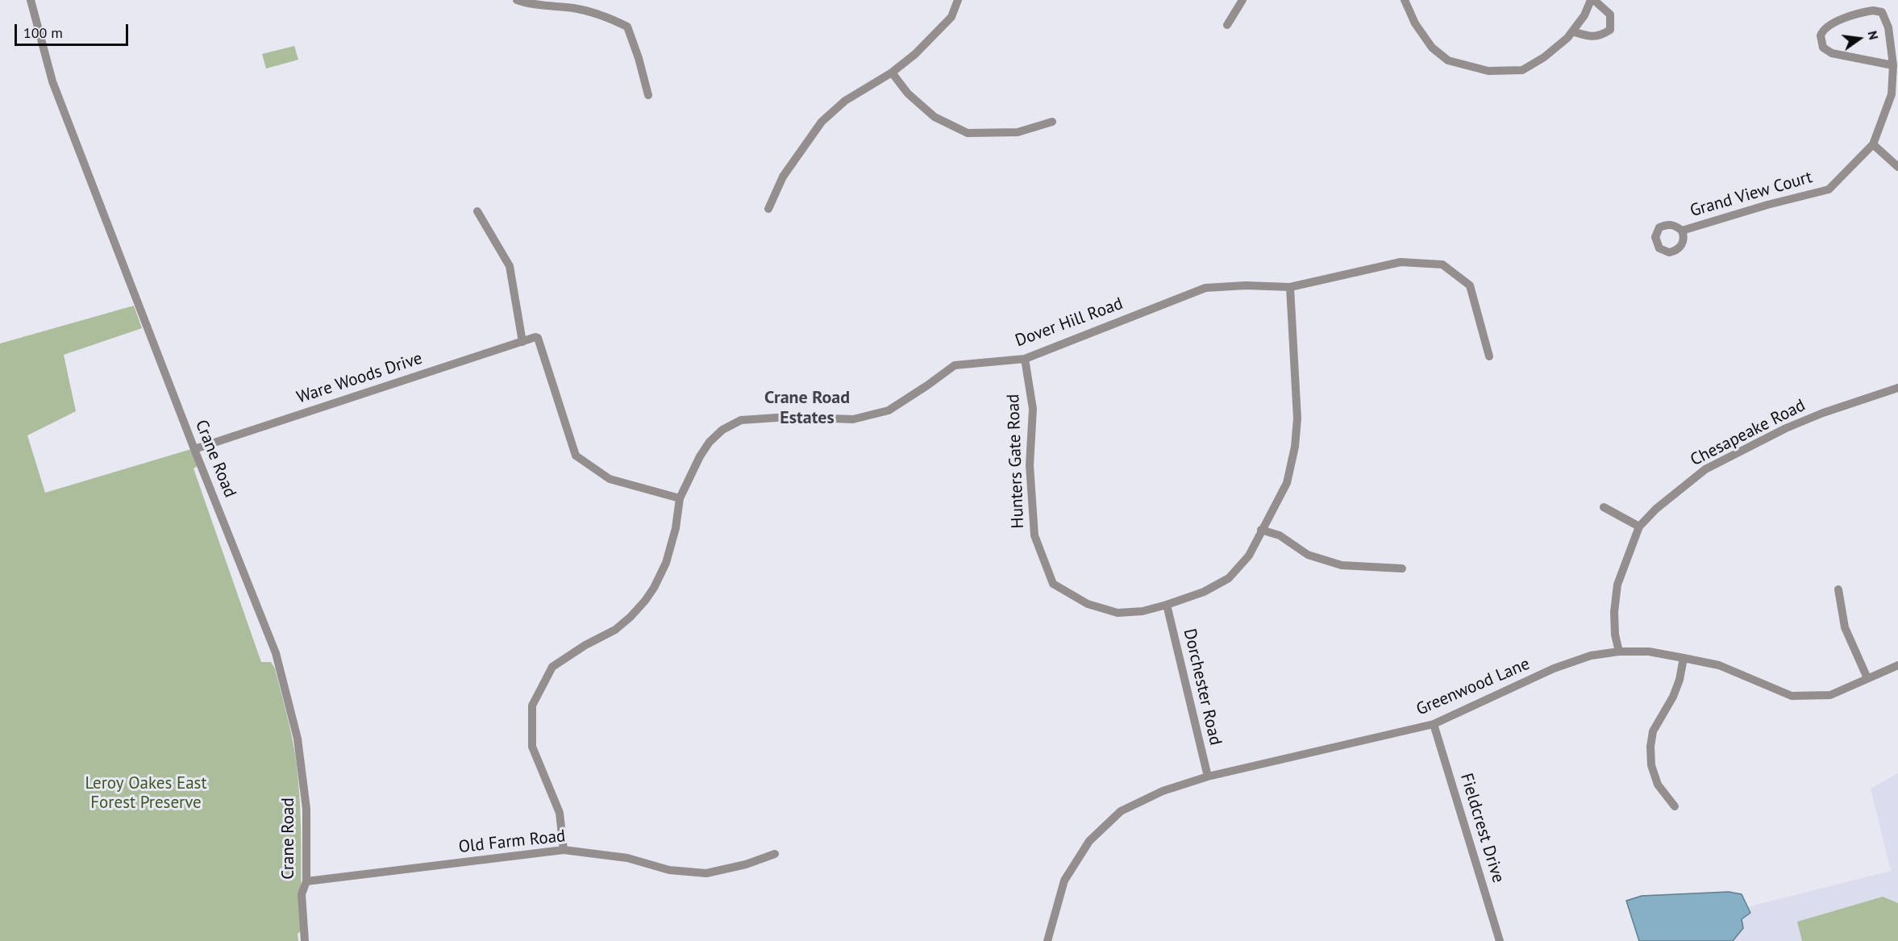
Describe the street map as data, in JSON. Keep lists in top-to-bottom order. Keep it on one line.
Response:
{"streets":{"street":["Grand View Court","Dover Hill Road","Ware Woods Drive","Chesapeake Road","Crane Road","Hunters Gate Road","Dorchester Road","Greenwood Lane","Fieldcrest Drive","Old Farm Road"]},"crossings":[["Dover Hill Road","Ware Woods Drive"],["Dover Hill Road","Hunters Gate Road"],["Dover Hill Road","Old Farm Road"],["Ware Woods Drive","Crane Road"],["Chesapeake Road","Greenwood Lane"],["Crane Road","Old Farm Road"],["Hunters Gate Road","Dorchester Road"],["Dorchester Road","Greenwood Lane"],["Greenwood Lane","Fieldcrest Drive"]],"districts":["Crane Road Estates"],"parks":["Leroy Oakes East Forest Preserve"],"scale_bar":"100 m","north":"right"}
